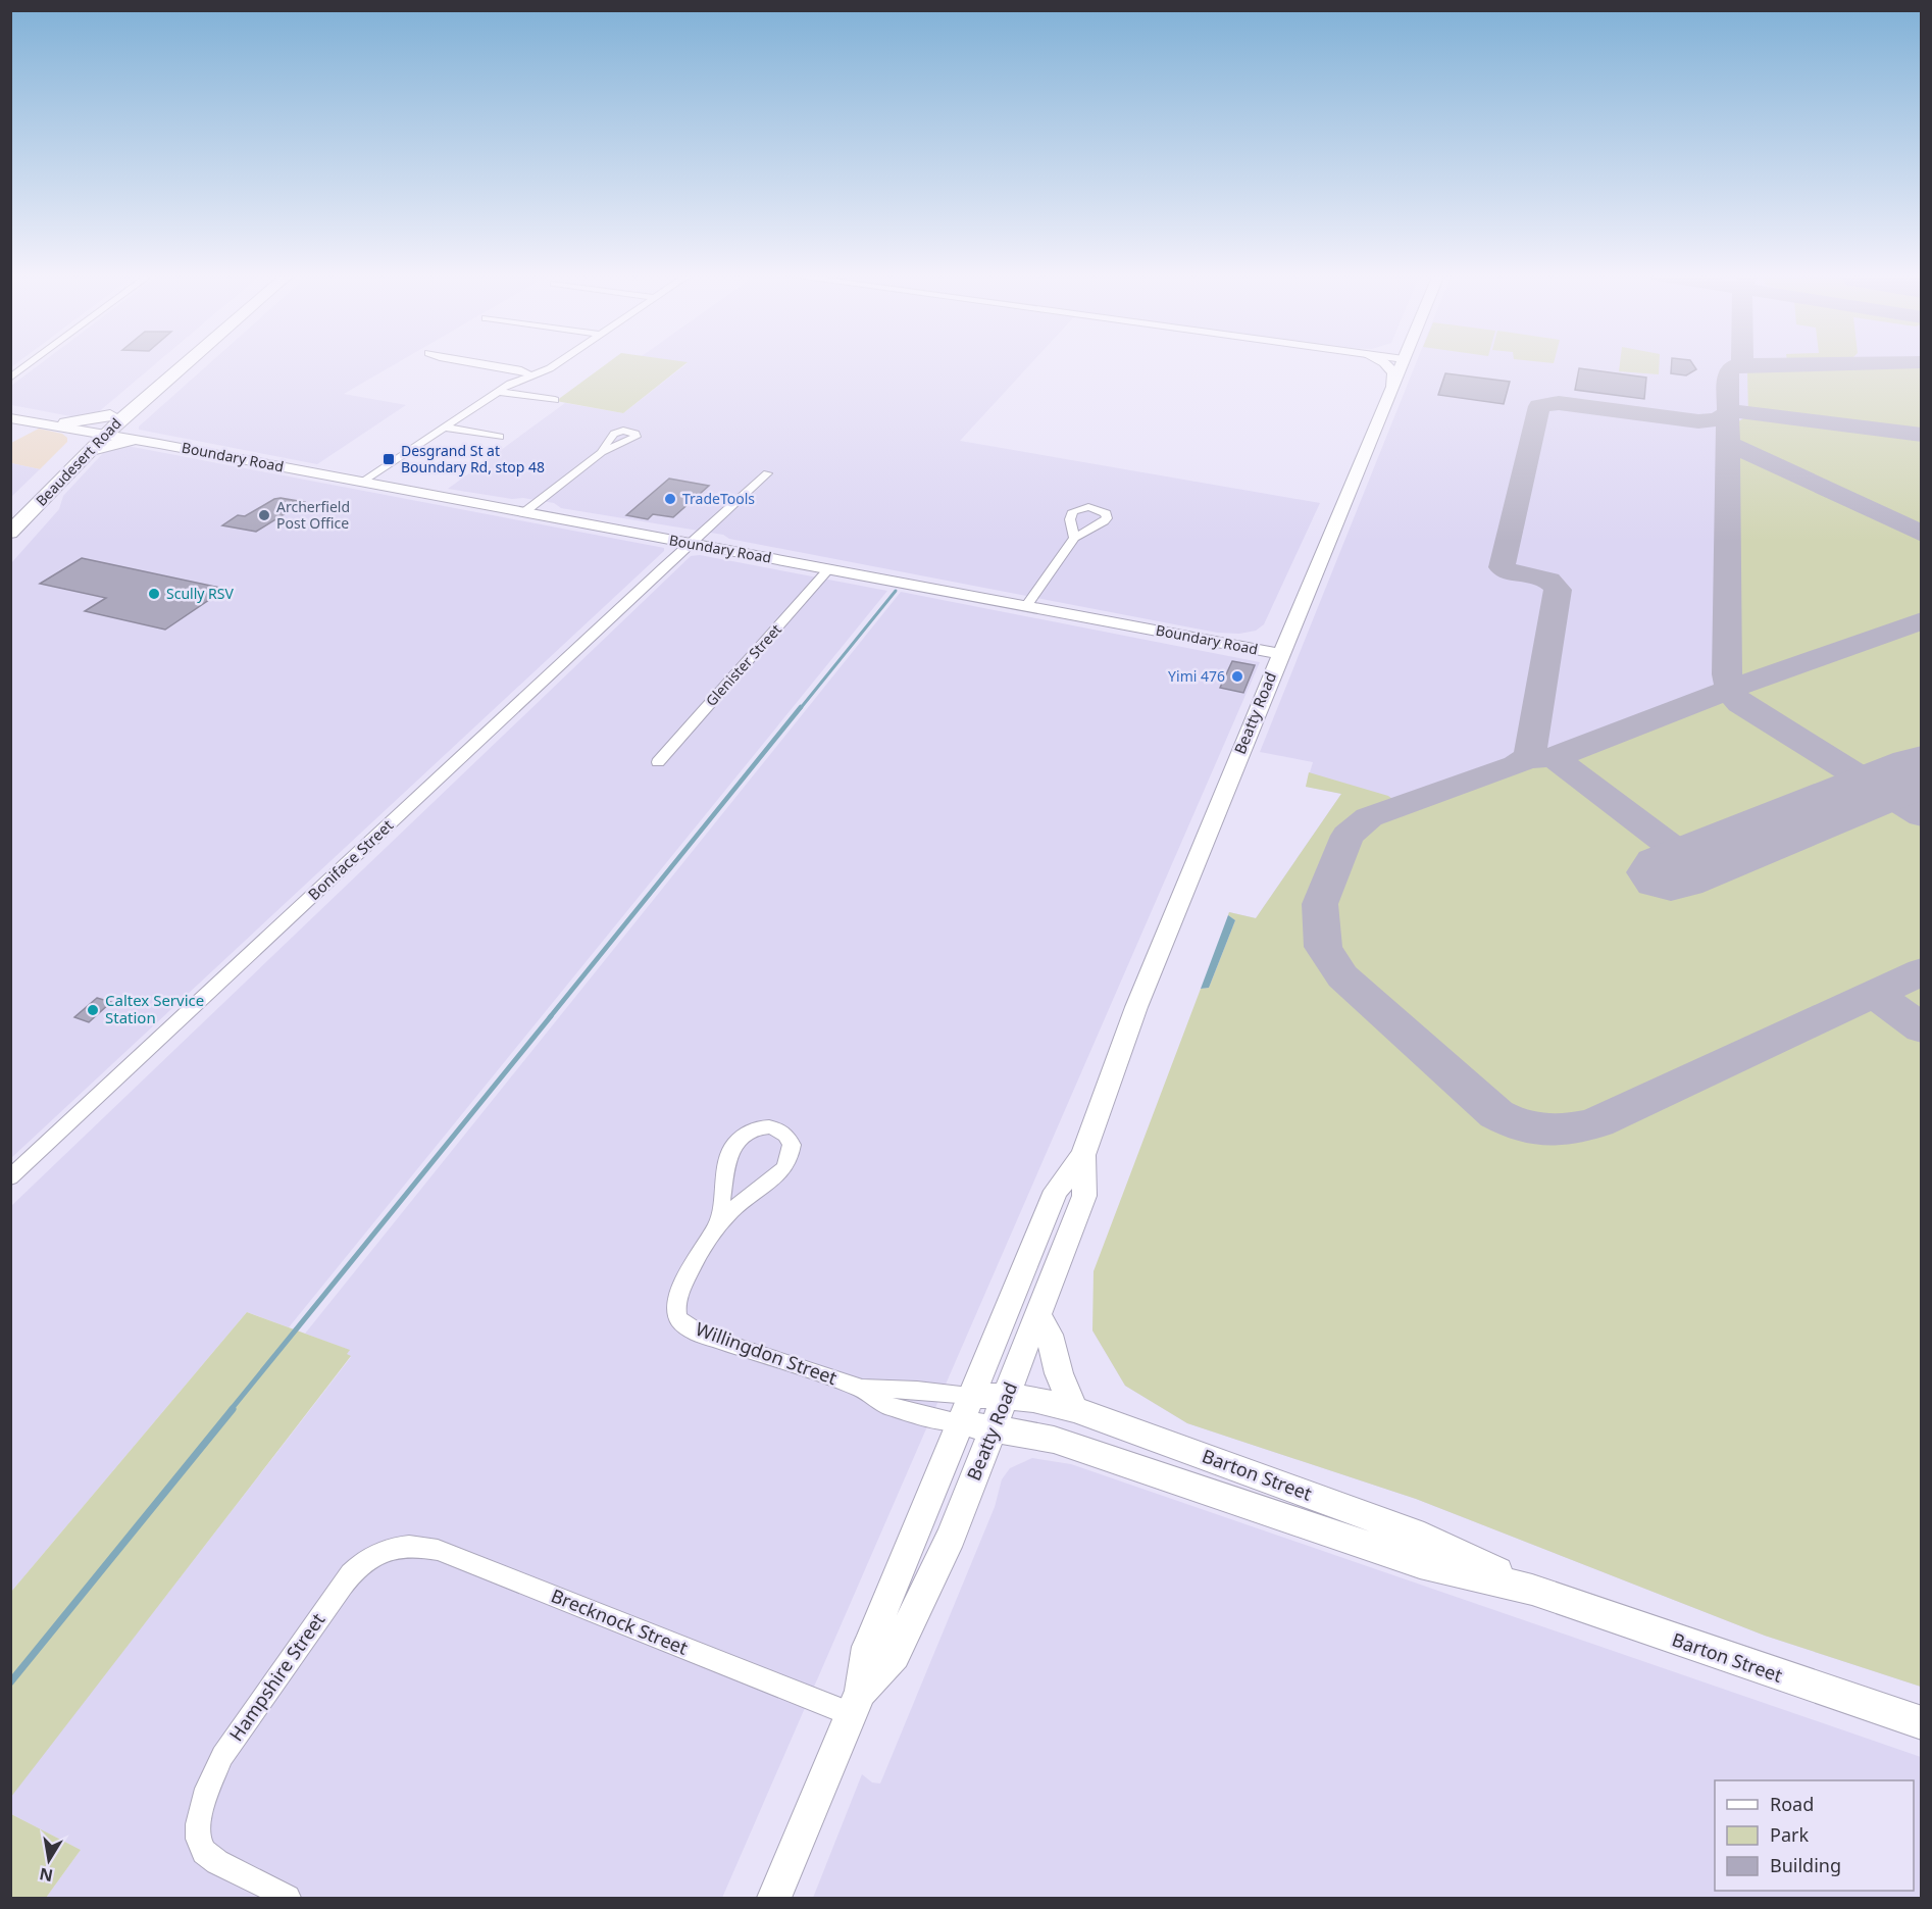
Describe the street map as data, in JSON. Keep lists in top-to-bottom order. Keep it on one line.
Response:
{"streets":{"highway":["Beaudesert Road"],"main road":["Boundary Road","Beatty Road","Barton Street"],"street":["Glenister Street","Boniface Street","Willingdon Street","Brecknock Street","Hampshire Street"]},"crossings":[["Boundary Road","Beaudesert Road"],["Boundary Road","Glenister Street"],["Boundary Road","Beatty Road"],["Boundary Road","Boniface Street"],["Beatty Road","Willingdon Street"],["Beatty Road","Barton Street"],["Beatty Road","Brecknock Street"],["Willingdon Street","Barton Street"],["Brecknock Street","Hampshire Street"]],"places":{"transit":["Desgrand St at Boundary Rd, stop 48"],"other":["TradeTools","Archerfield Post Office","Scully RSV","Yimi 476","Caltex Service Station"]},"legend":["Road","Park","Building"],"north":"bottom"}
